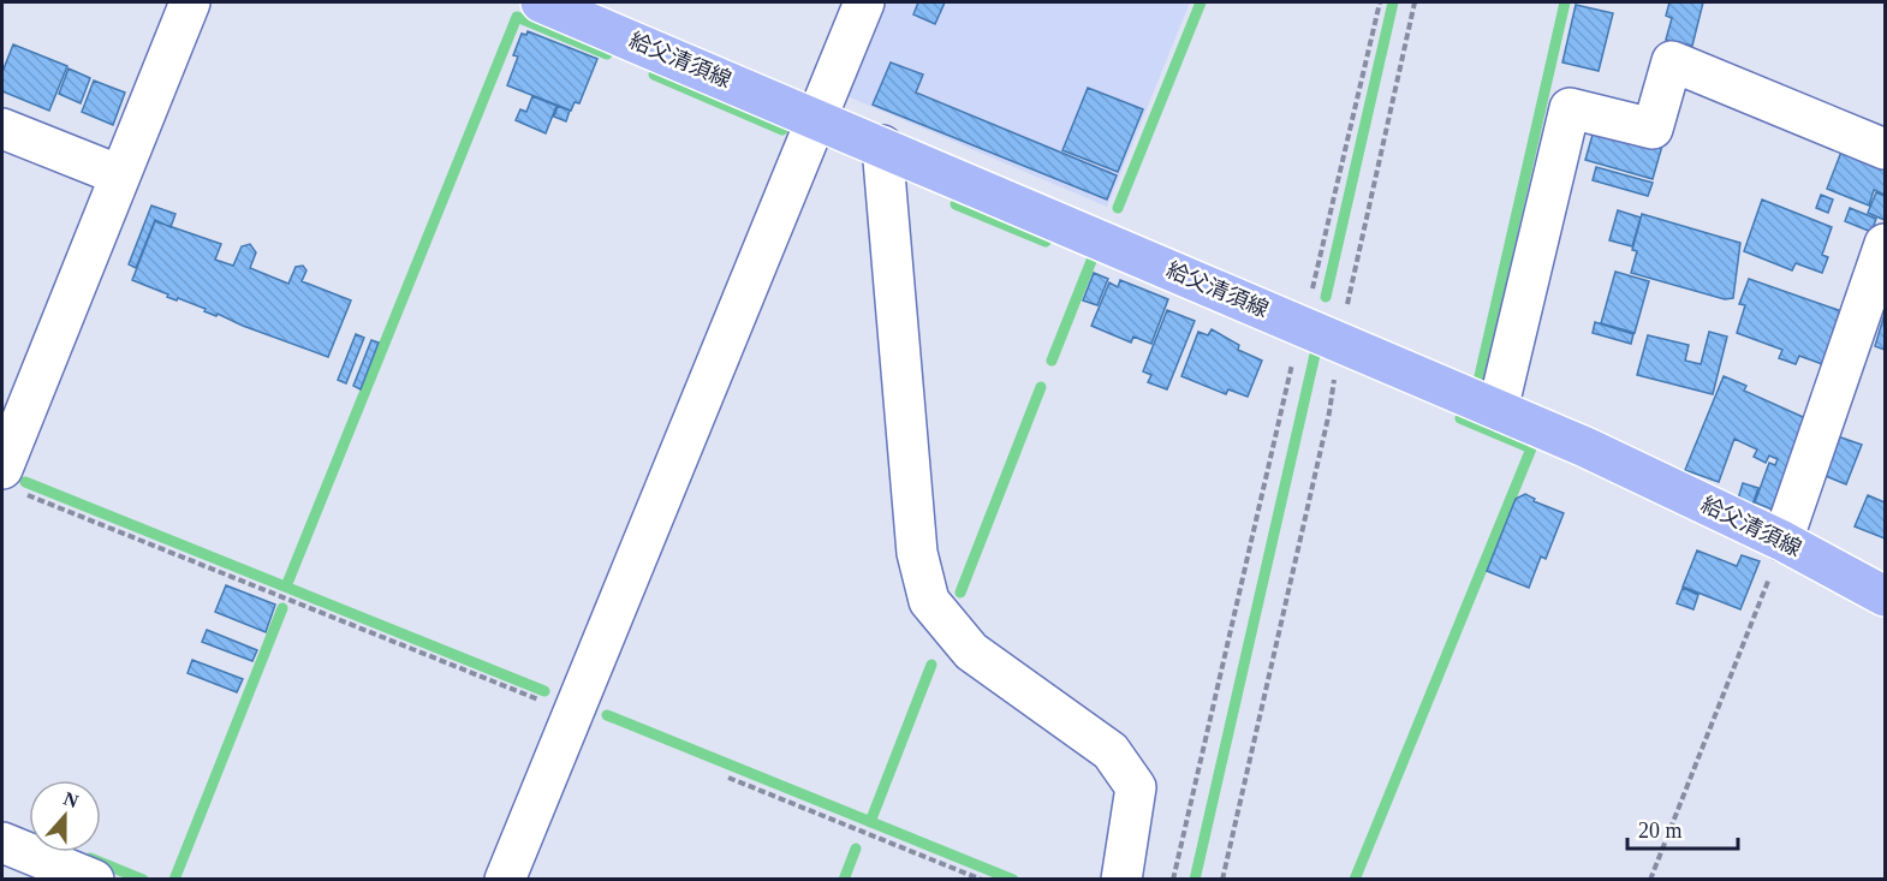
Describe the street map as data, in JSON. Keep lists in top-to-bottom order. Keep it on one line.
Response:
{"streets":{"main road":["給父清須線"]},"scale_bar":"20 m","north":"top"}
